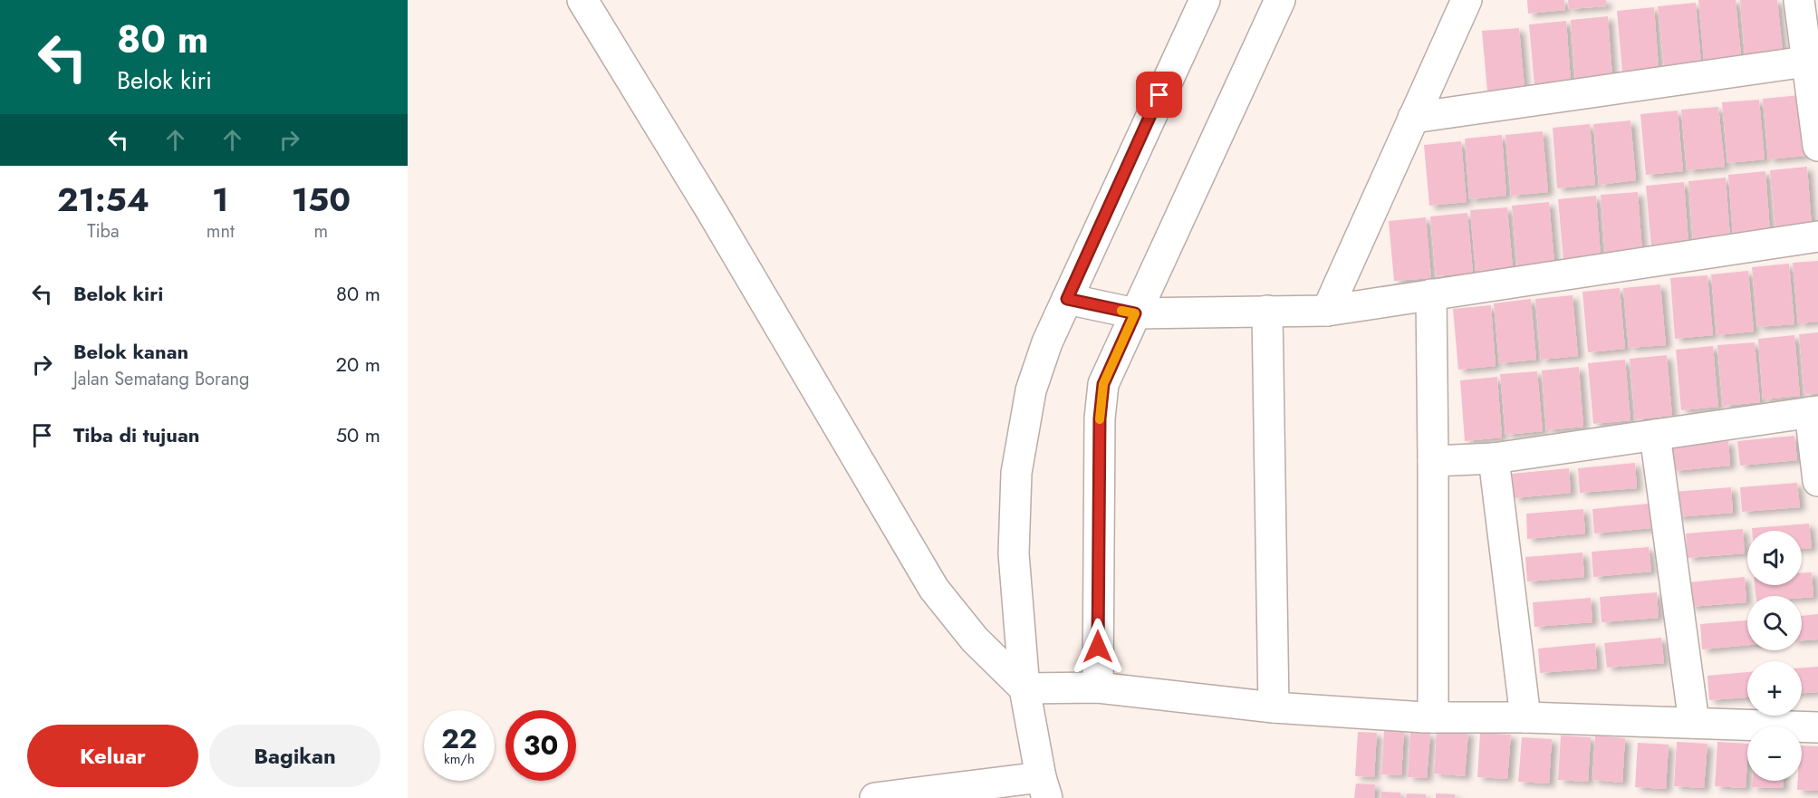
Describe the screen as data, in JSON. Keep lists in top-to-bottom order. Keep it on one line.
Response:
{"page":{"turn":["80 m","Belok kiri"],"eta":["21:54","Tiba","1","mnt","150","m"],"list":[{"name":"Belok kiri","value":"80 m"},{"name":"Belok kanan","note":"Jalan Sematang Borang","value":"20 m"},{"name":"Tiba di tujuan","value":"50 m"}],"map_buttons":["+","−"],"speed":"22 km/h","limit":"30","buttons":["Keluar","Bagikan"]}}
